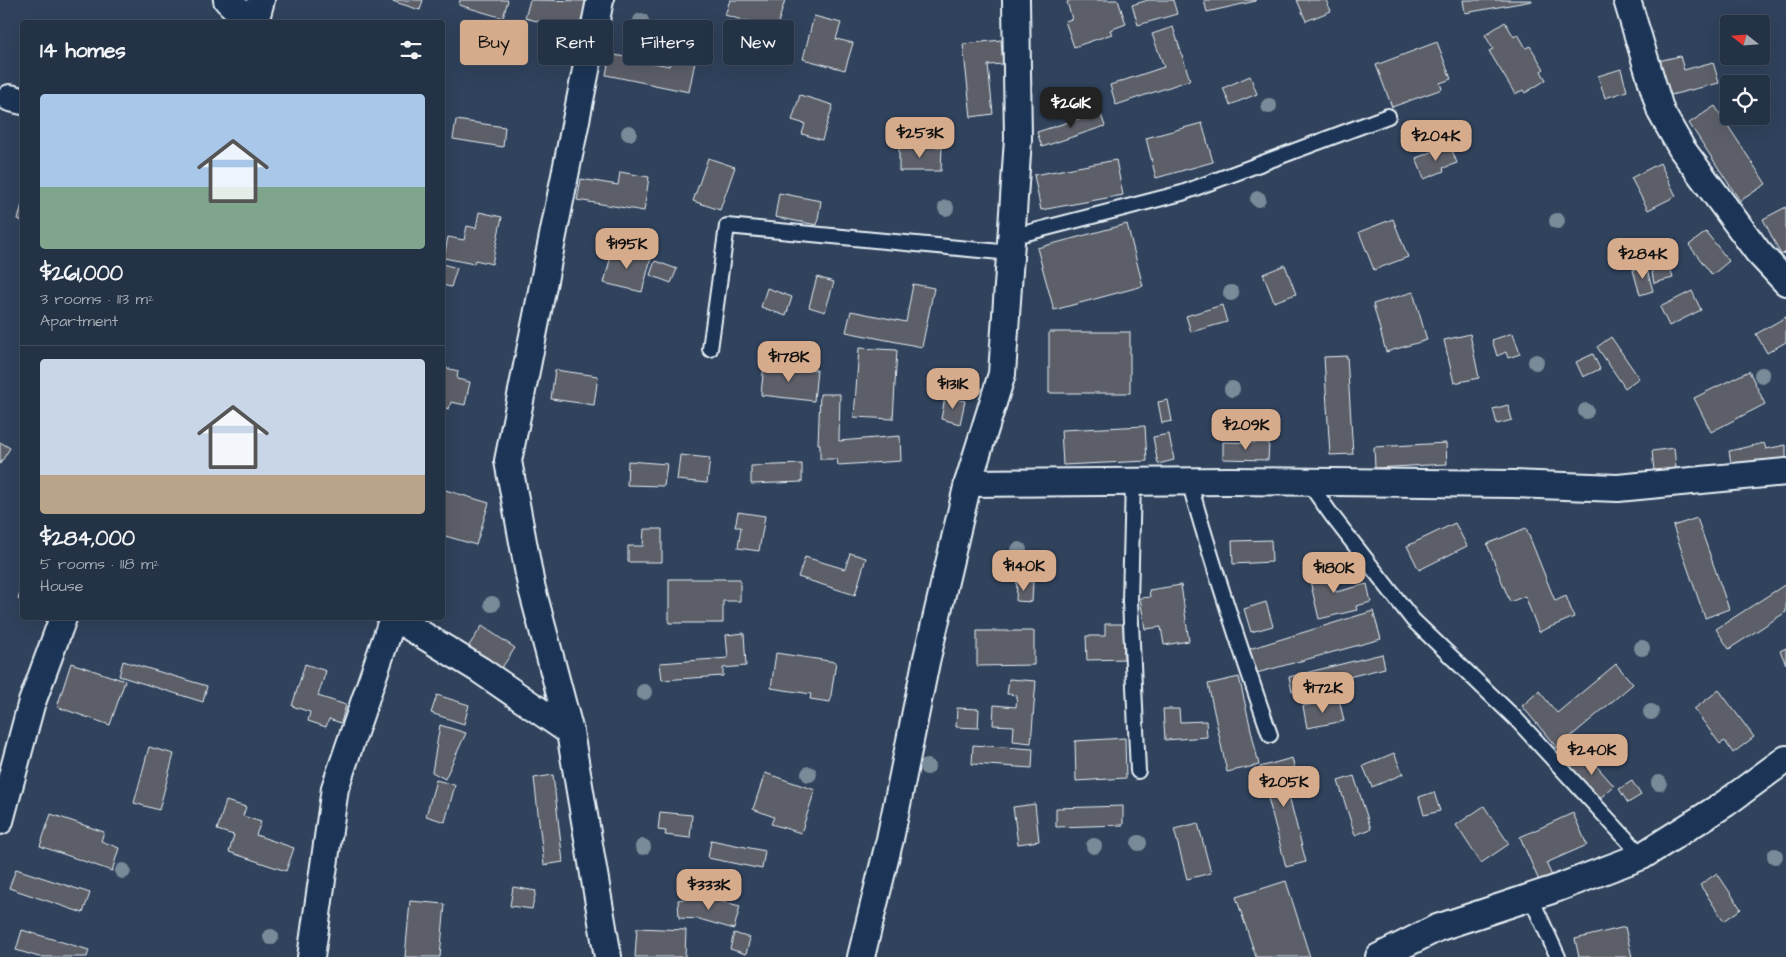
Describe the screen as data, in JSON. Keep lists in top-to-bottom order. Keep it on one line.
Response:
{"north":"left","page":{"chip":["Buy","Rent","Filters","New"],"heading":"14 homes","list":[{"name":"$261,000","note":"3 rooms · 113 m² · Apartment"},{"name":"$284,000","note":"5 rooms · 118 m² · House"}],"price":["$261K","$253K","$204K","$195K","$284K","$178K","$131K","$209K","$140K","$180K","$172K","$240K","$205K","$333K"]}}
